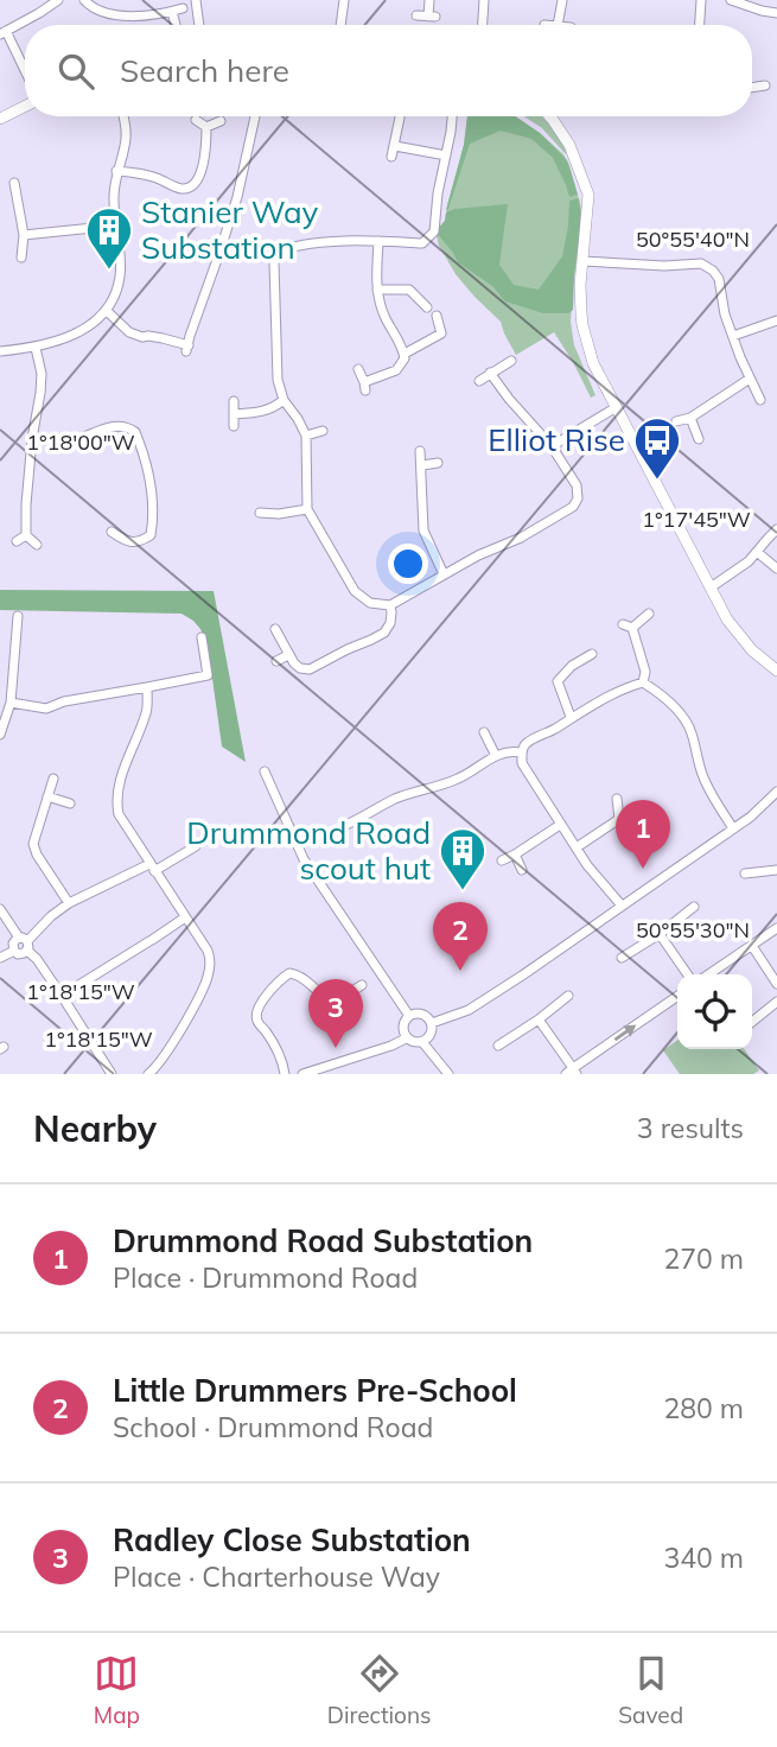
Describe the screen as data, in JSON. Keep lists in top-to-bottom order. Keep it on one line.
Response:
{"places":{"building":["Stanier Way Substation","Drummond Road scout hut"],"bus stop":["Elliot Rise"]},"page":{"search":"Search here","pins":["1","2","3"],"heading":["Nearby","3 results"],"list":[{"mark":"1","name":"Drummond Road Substation","note":"Place · Drummond Road","value":"270 m"},{"mark":"2","name":"Little Drummers Pre-School","note":"School · Drummond Road","value":"280 m"},{"mark":"3","name":"Radley Close Substation","note":"Place · Charterhouse Way","value":"340 m"}],"nav":["Map","Directions","Saved"]},"coordinates":["50°55'40\"N","1°18'00\"W","1°17'45\"W","50°55'30\"N","1°18'15\"W"]}
